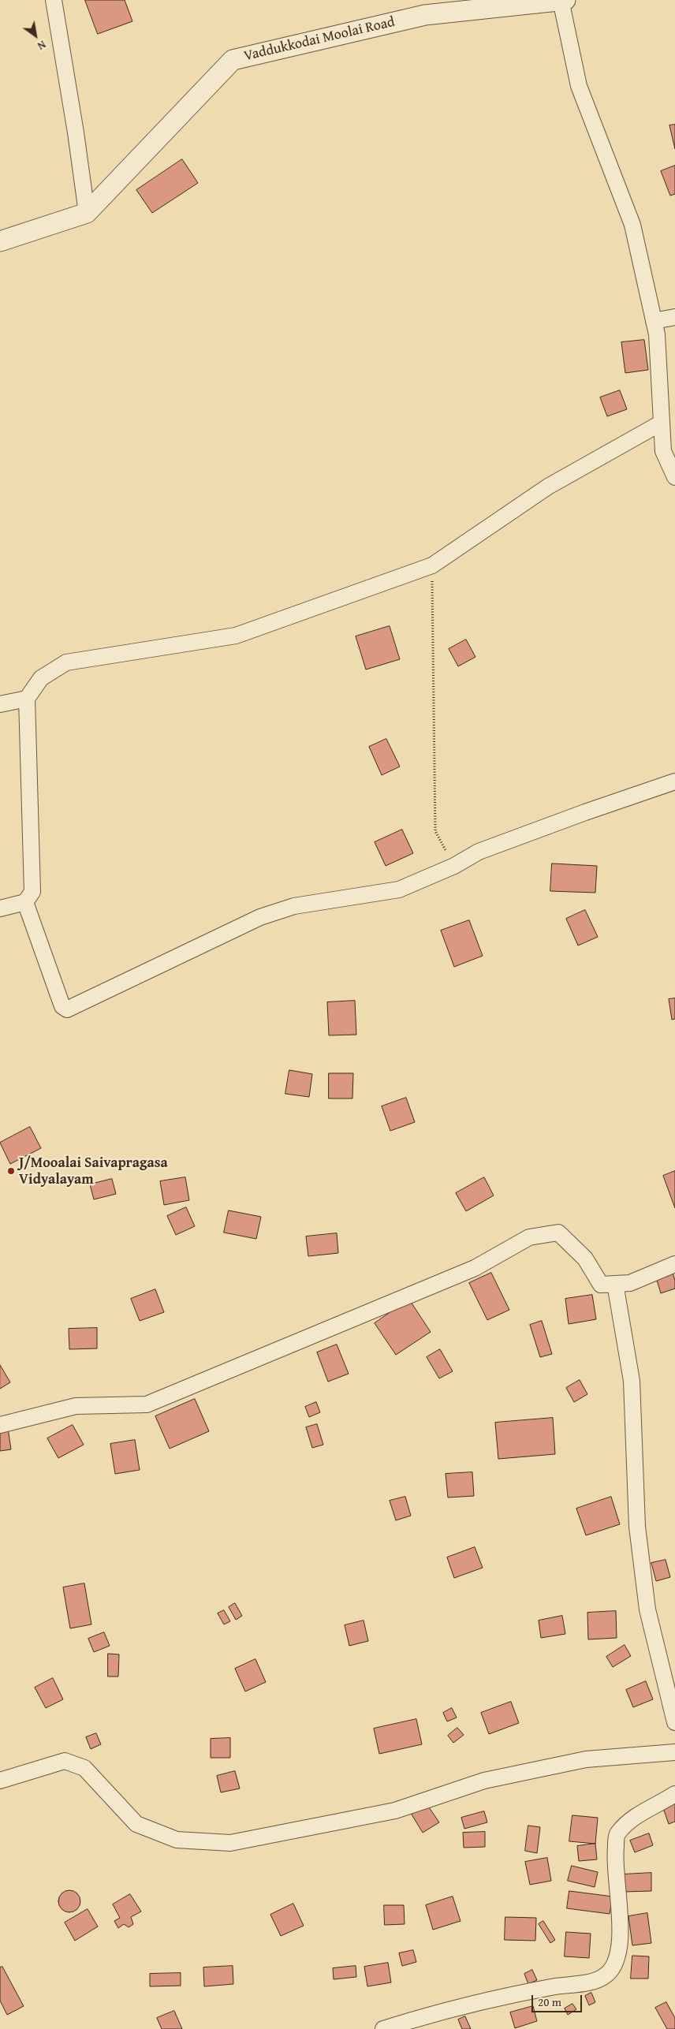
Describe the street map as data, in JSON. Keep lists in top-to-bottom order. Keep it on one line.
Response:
{"streets":{"street":["Vaddukkodai Moolai Road"]},"places":["J/Mooalai Saivapragasa Vidyalayam"],"scale_bar":"20 m","north":"bottom right"}
